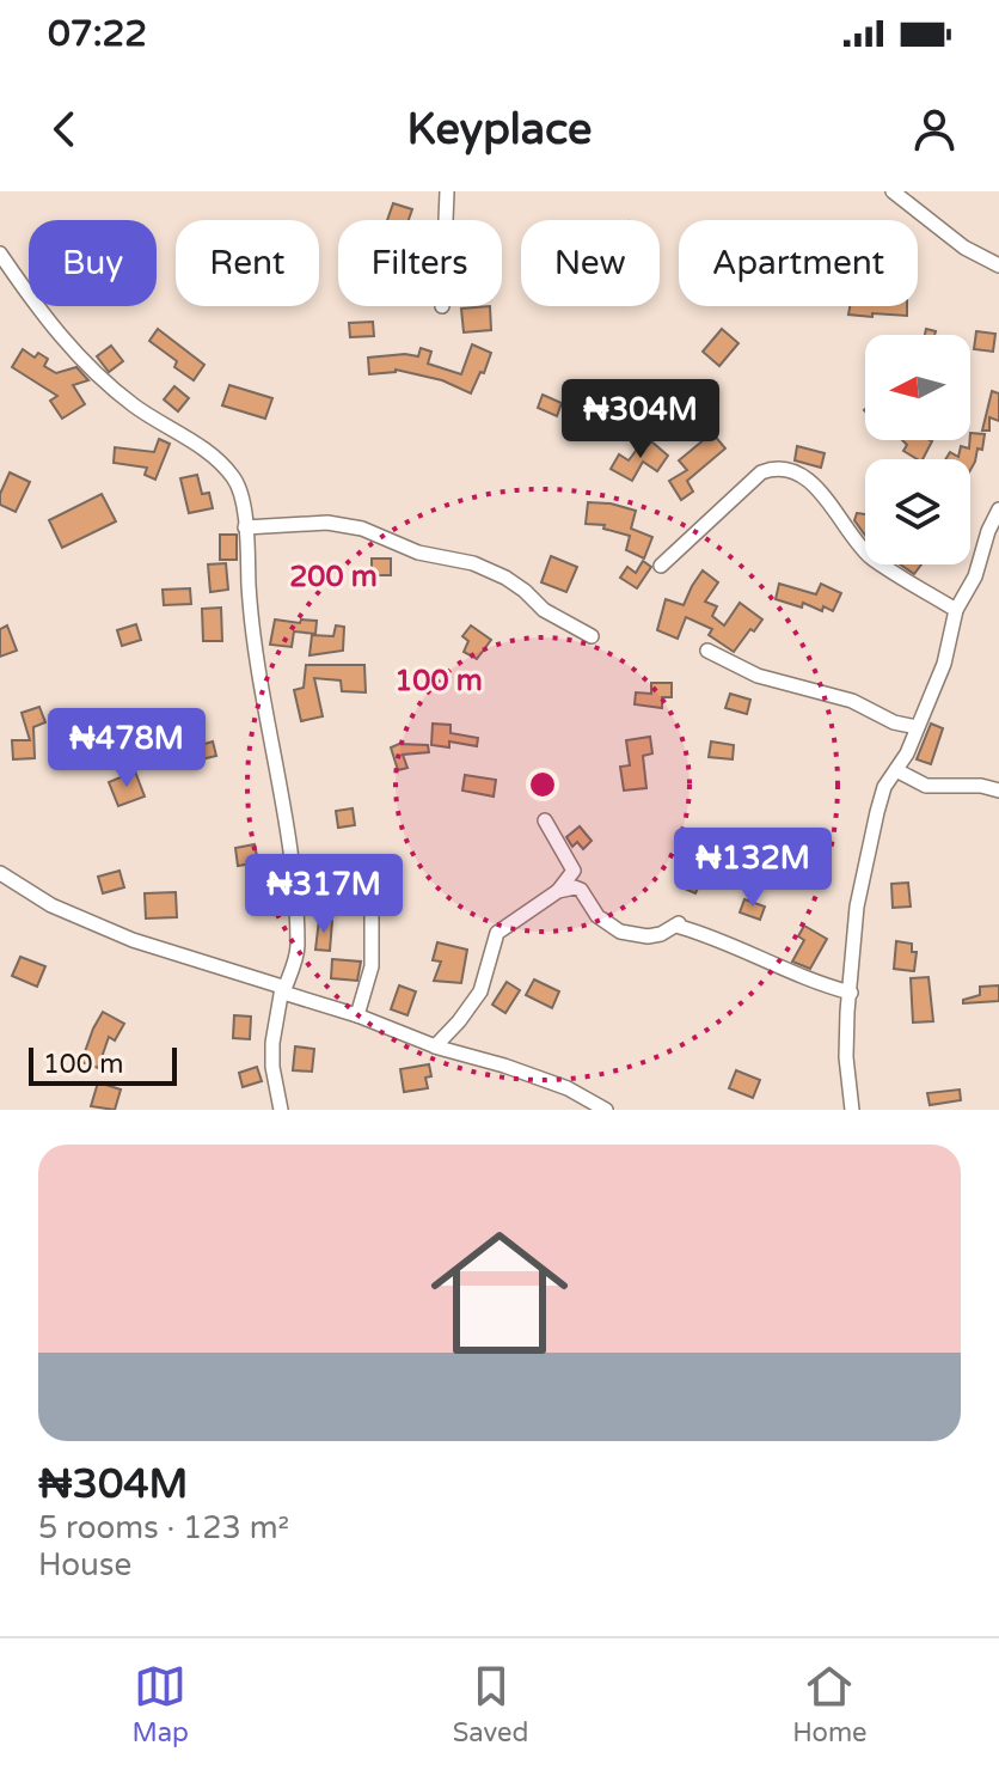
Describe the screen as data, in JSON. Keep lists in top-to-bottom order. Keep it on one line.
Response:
{"scale_bar":"100 m","north":"left","page":{"status":"07:22","header":"Keyplace","chip":["Buy","Rent","Filters","New","Apartment"],"price":["₦304M","₦478M","₦132M","₦317M"],"scale":"100 m","list":[{"name":"₦304M","note":"5 rooms · 123 m² · House"}],"tabs":["Map","Saved","Home"]},"rings":["200 m","100 m"]}
